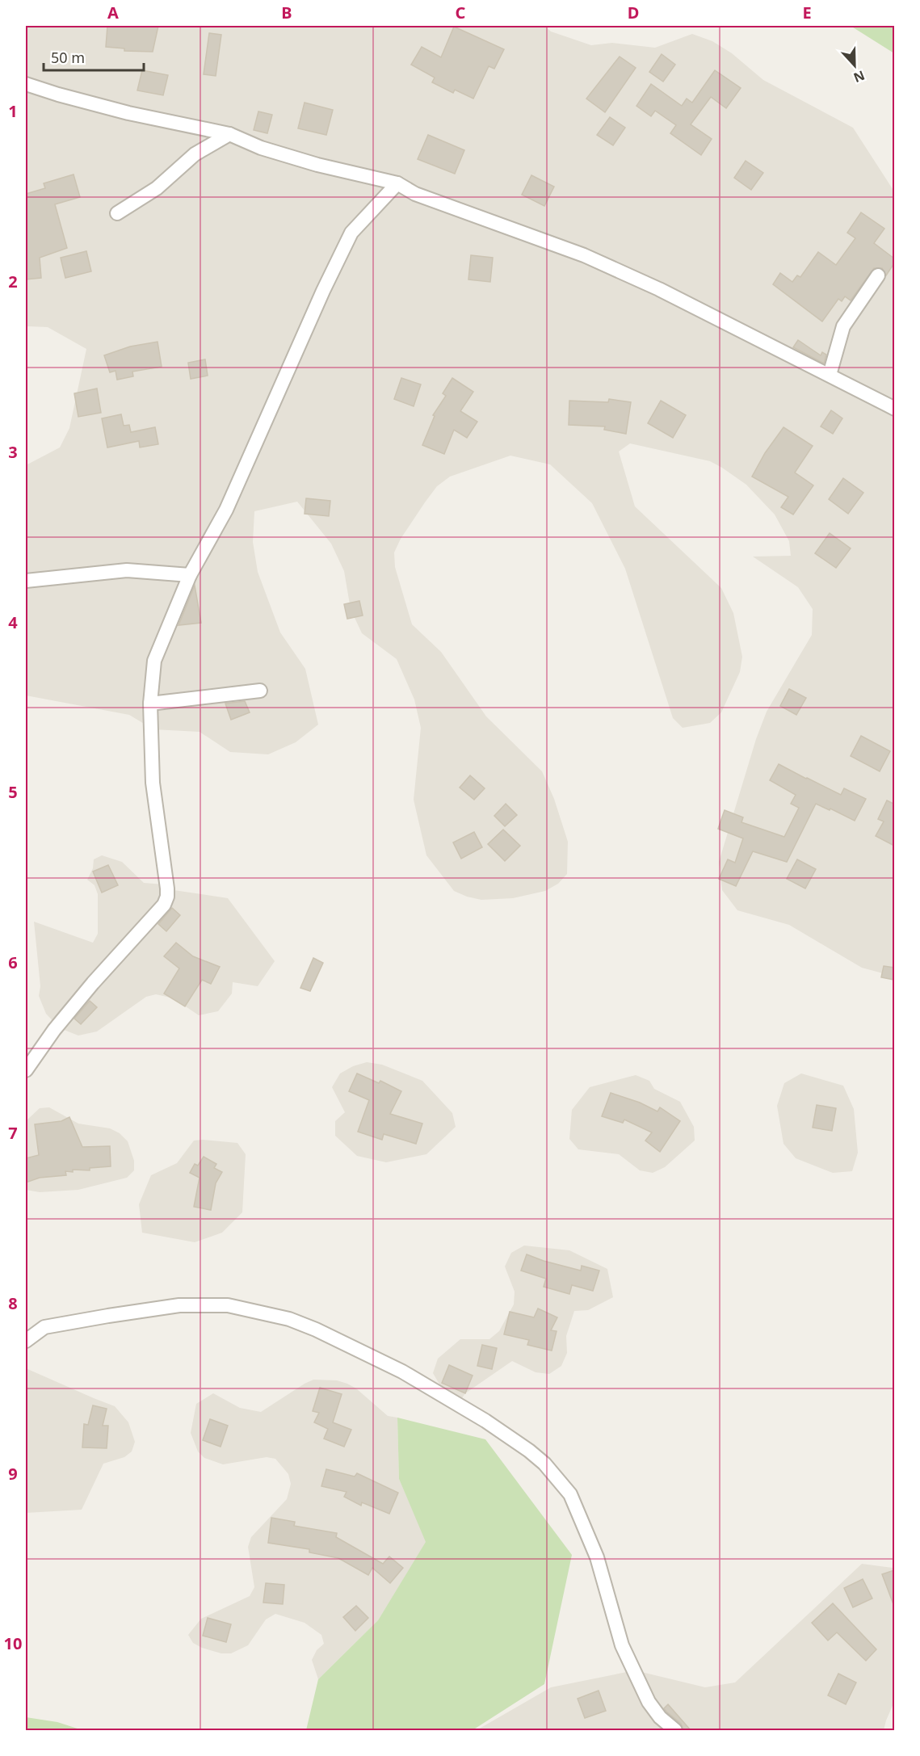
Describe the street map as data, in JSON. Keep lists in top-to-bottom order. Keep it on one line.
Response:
{"scale_bar":"50 m","north":"bottom","grid":{"columns":["A","B","C","D","E"],"rows":["1","2","3","4","5","6","7","8","9","10"]}}
